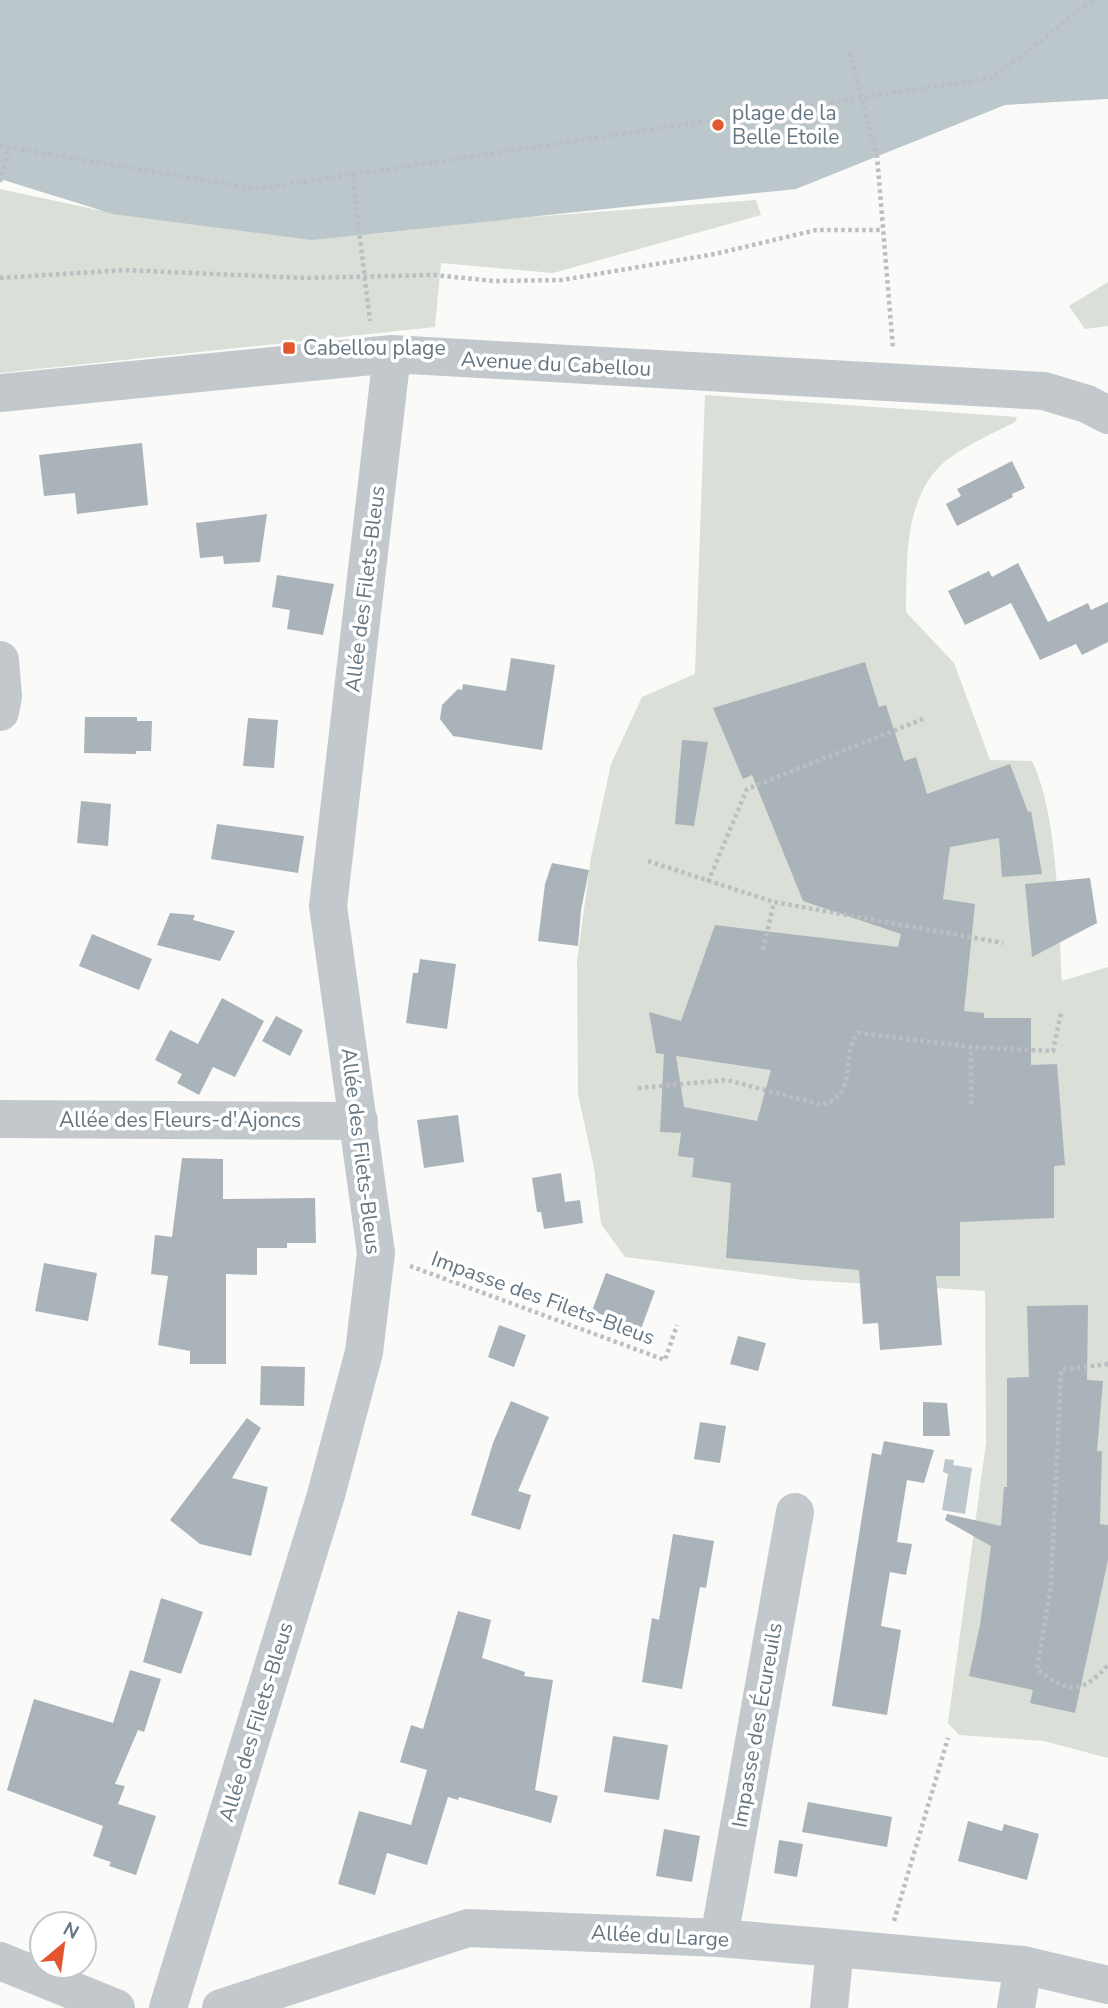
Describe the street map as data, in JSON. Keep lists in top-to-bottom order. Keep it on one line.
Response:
{"streets":{"street":["Avenue du Cabellou","Allée des Filets-Bleus","Allée des Fleurs-d'Ajoncs","Impasse des Écureuils","Allée du Large"],"path":["Impasse des Filets-Bleus"]},"crossings":[["Avenue du Cabellou","Allée des Filets-Bleus"],["Allée des Filets-Bleus","Allée des Fleurs-d'Ajoncs"],["Allée des Filets-Bleus","Impasse des Filets-Bleus"],["Impasse des Écureuils","Allée du Large"]],"places":{"other":["plage de la Belle Etoile"],"transit":["Cabellou plage"]},"north":"top right"}
